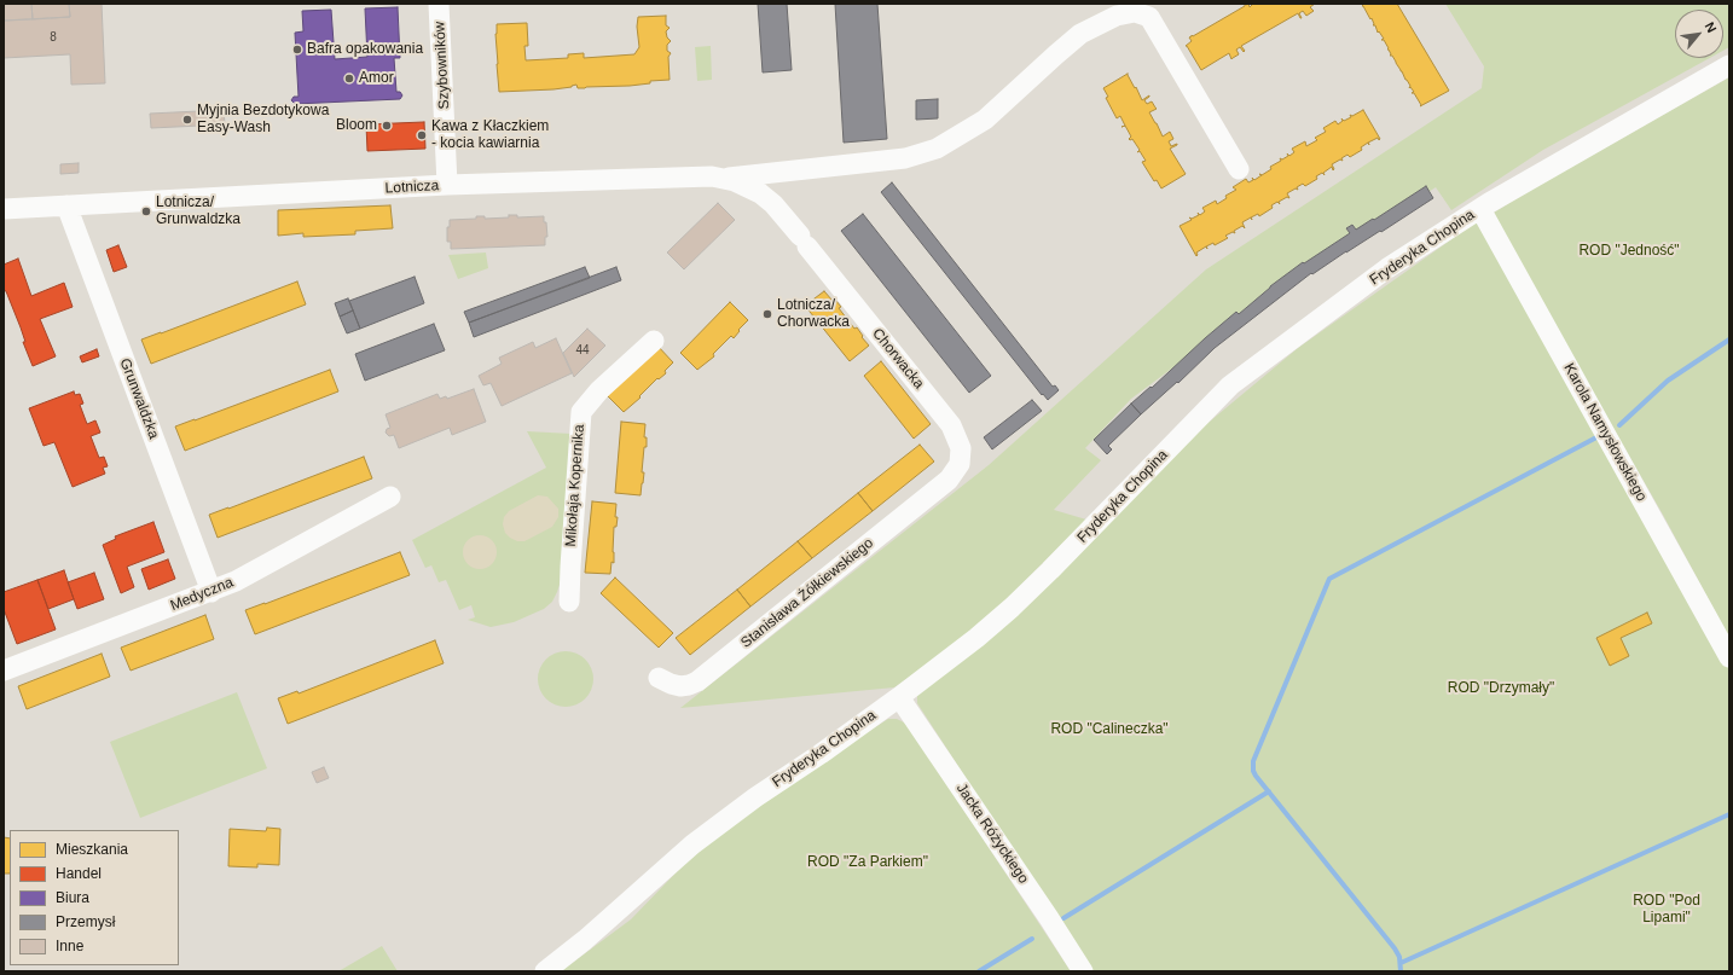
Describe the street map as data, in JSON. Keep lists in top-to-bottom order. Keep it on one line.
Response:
{"streets":{"street":["Szybowników","Lotnicza","Fryderyka Chopina","Chorwacka","Grunwaldzka","Karola Namysłowskiego","Mikołaja Kopernika","Stanisława Żółkiewskiego","Medyczna","Jacka Różyckiego"]},"crossings":[["Szybowników","Lotnicza"],["Lotnicza","Chorwacka"],["Lotnicza","Grunwaldzka"],["Fryderyka Chopina","Karola Namysłowskiego"],["Fryderyka Chopina","Jacka Różyckiego"],["Chorwacka","Stanisława Żółkiewskiego"],["Grunwaldzka","Medyczna"]],"parks":["ROD \"Jedność\"","ROD \"Drzymały\"","ROD \"Calineczka\"","ROD \"Za Parkiem\"","ROD \"Pod Lipami\""],"places":["Bafra opakowania","Amor","Myjnia Bezdotykowa Easy-Wash","Bloom","Kawa z Kłaczkiem - kocia kawiarnia","Lotnicza/ Grunwaldzka","Lotnicza/ Chorwacka"],"house_numbers":["8","44"],"legend":["Mieszkania","Handel","Biura","Przemysł","Inne"],"north":"top right"}
